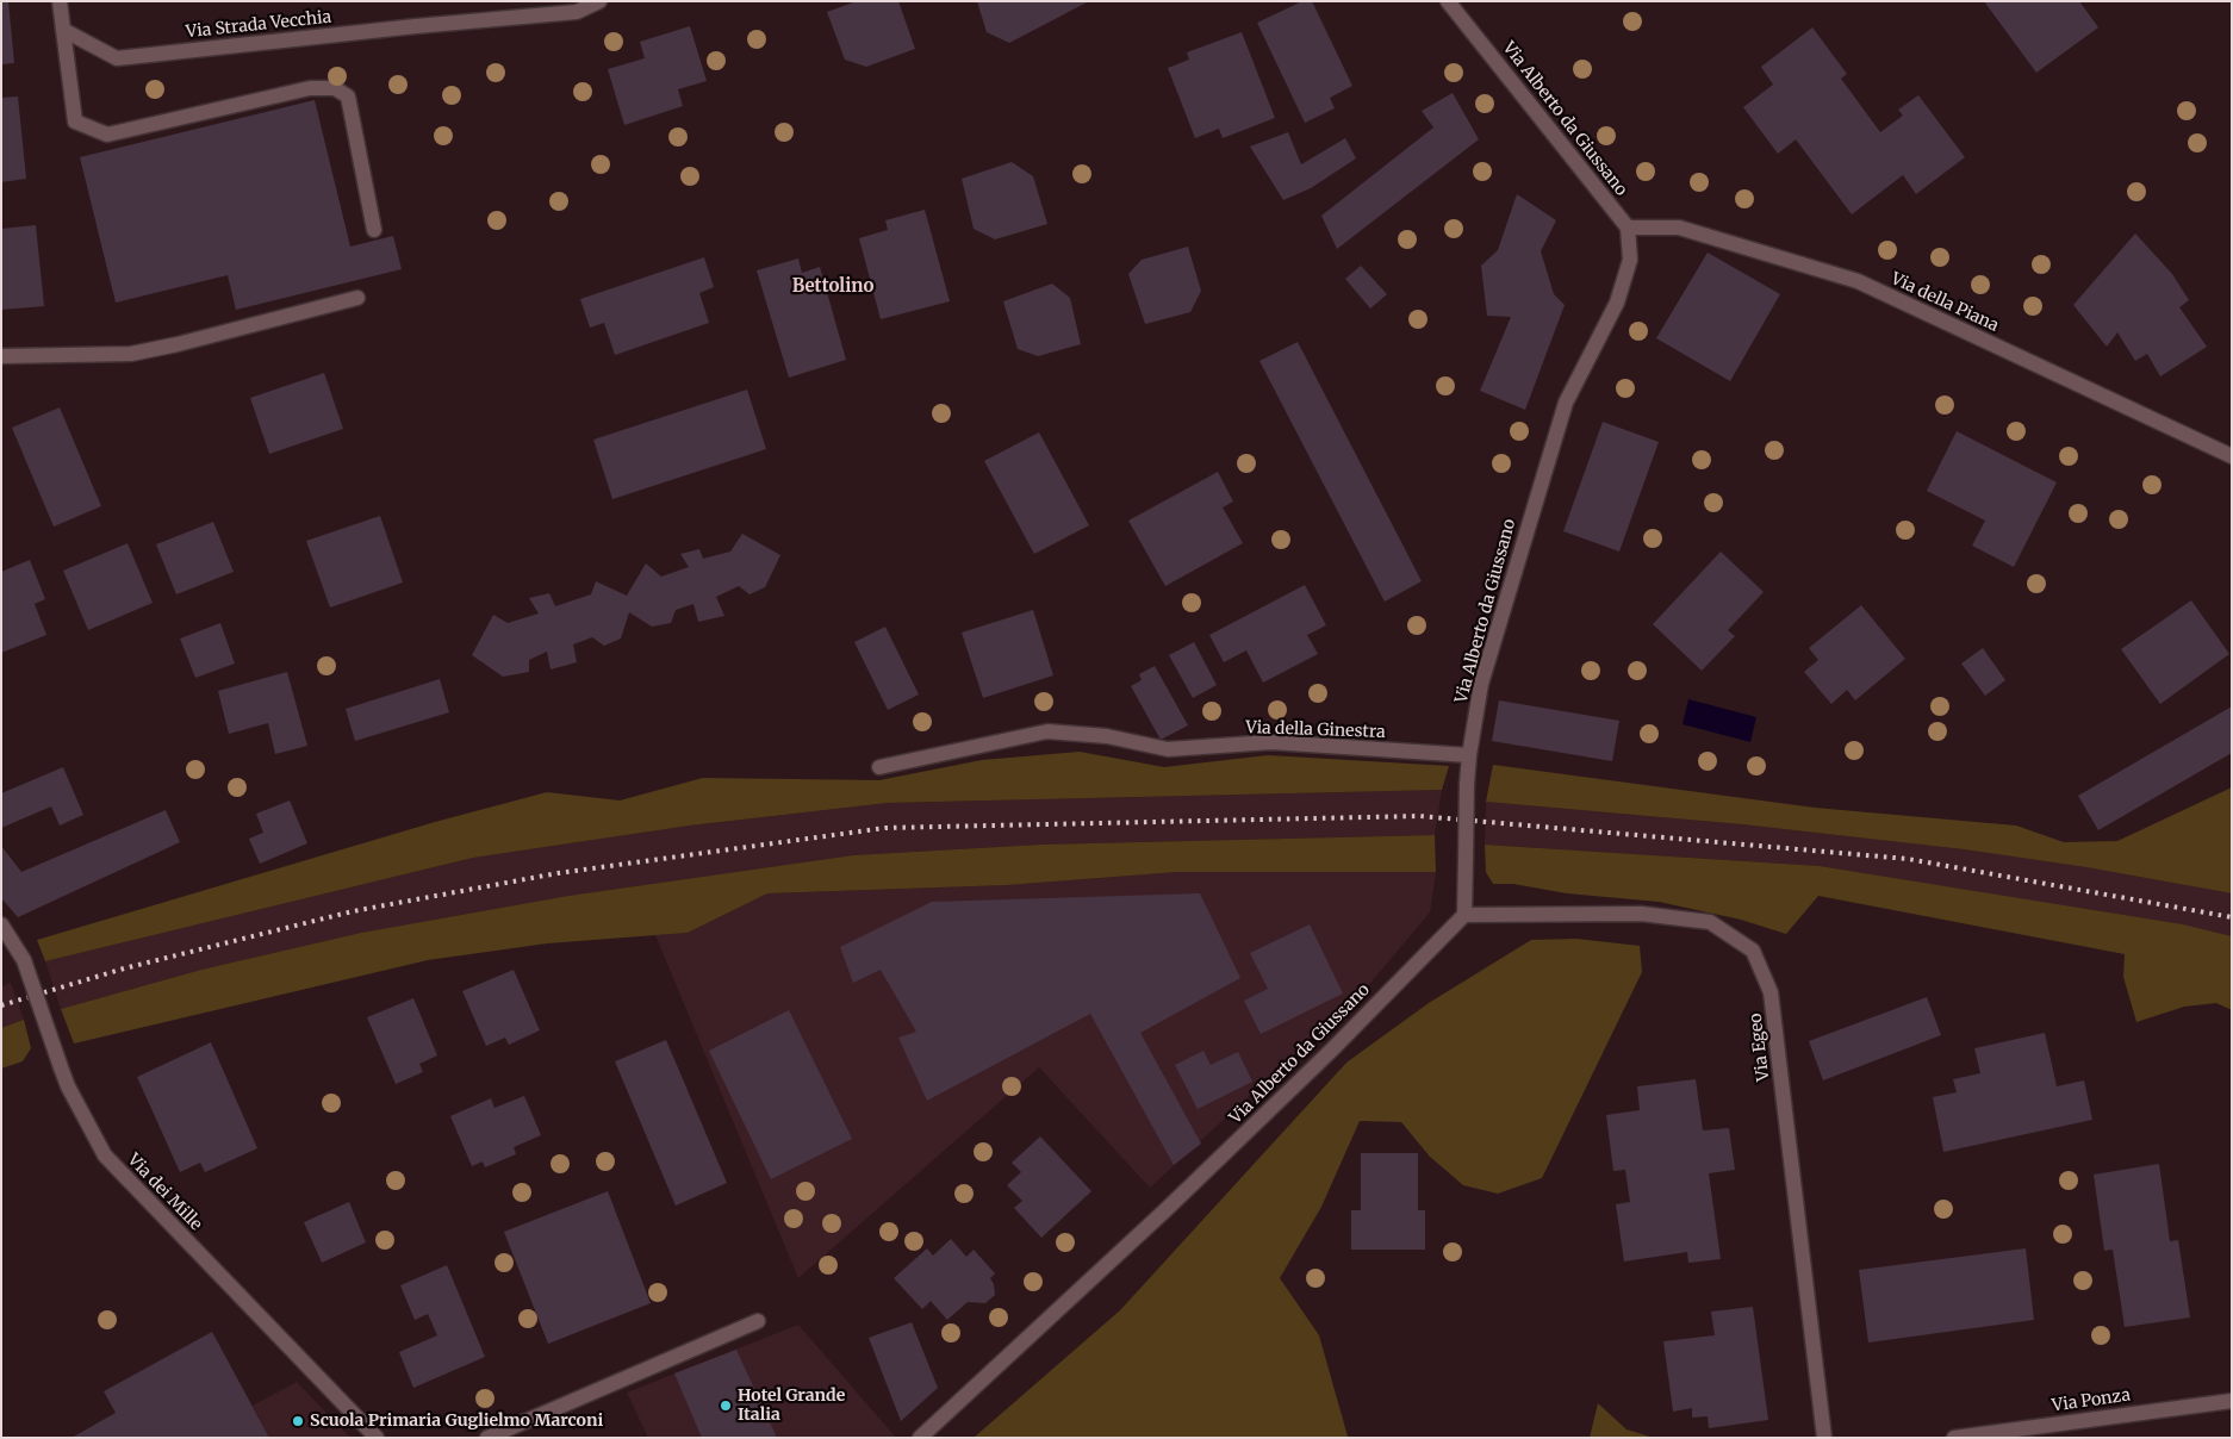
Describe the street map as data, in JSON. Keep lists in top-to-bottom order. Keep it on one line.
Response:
{"streets":{"street":["Via Strada Vecchia","Via Alberto da Giussano","Via della Piana","Via della Ginestra","Via Egeo","Via dei Mille","Via Ponza"]},"crossings":[["Via Alberto da Giussano","Via della Piana"],["Via Alberto da Giussano","Via della Ginestra"],["Via Alberto da Giussano","Via Egeo"]],"districts":["Bettolino"],"places":["Hotel Grande Italia","Scuola Primaria Guglielmo Marconi"]}
